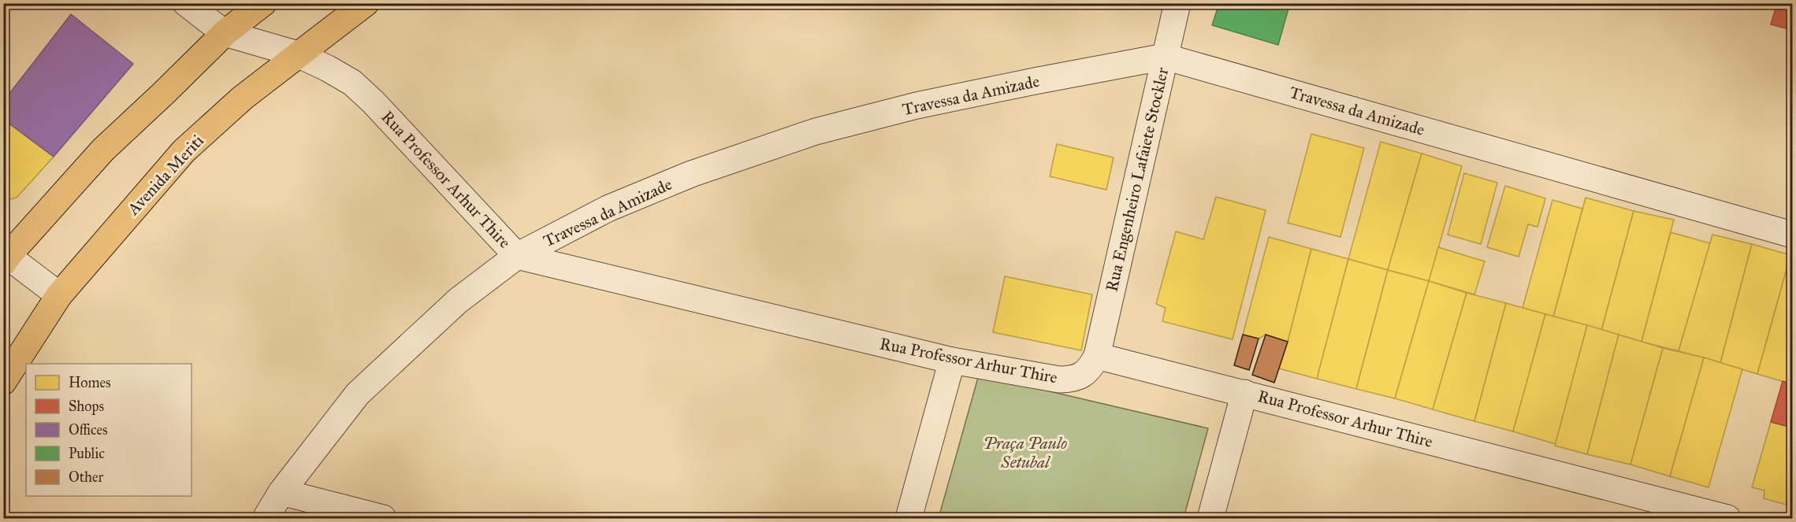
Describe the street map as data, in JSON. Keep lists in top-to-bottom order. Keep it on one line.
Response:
{"streets":{"main road":["Avenida Meriti"],"street":["Travessa da Amizade","Rua Professor Arhur Thire","Rua Engenheiro Lafaiete Stockler"]},"crossings":[["Travessa da Amizade","Rua Professor Arhur Thire"],["Travessa da Amizade","Rua Engenheiro Lafaiete Stockler"],["Avenida Meriti","Rua Professor Arhur Thire"],["Rua Professor Arhur Thire","Rua Engenheiro Lafaiete Stockler"]],"parks":["Praça Paulo Setubal"],"legend":["Homes","Shops","Offices","Public","Other"]}
